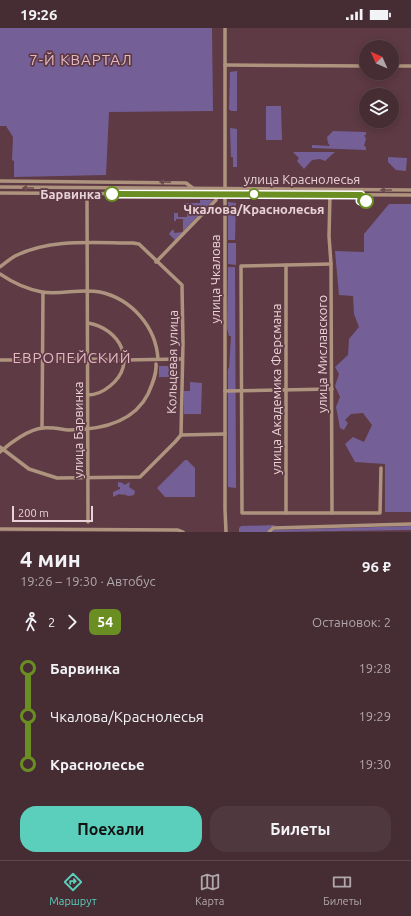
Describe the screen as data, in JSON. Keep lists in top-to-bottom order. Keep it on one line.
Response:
{"streets":{"street":["улица Краснолесья","улица Чкалова","улица Миславского","Кольцевая улица","улица Академика Ферсмана","улица Барвинка"]},"crossings":[["улица Краснолесья","улица Чкалова"],["улица Краснолесья","улица Миславского"],["улица Краснолесья","улица Барвинка"],["улица Чкалова","улица Академика Ферсмана"],["Кольцевая улица","улица Барвинка"]],"districts":["7-Й КВАРТАЛ","ЕВРОПЕЙСКИЙ"],"places":["Барвинка","Чкалова/Краснолесья"],"lines":["bus line 54"],"scale_bar":"200 m","north":"top left","page":{"status":"19:26","scale":"200 m","heading":["4 мин","19:26 – 19:30 · Автобус","96 ₽"],"legs":["2","54","Остановок: 2"],"list":[{"name":"Барвинка","value":"19:28"},{"name":"Чкалова/Краснолесья","value":"19:29"},{"name":"Краснолесье","value":"19:30"}],"buttons":["Поехали","Билеты"],"tabs":["Маршрут","Карта","Билеты"]}}
